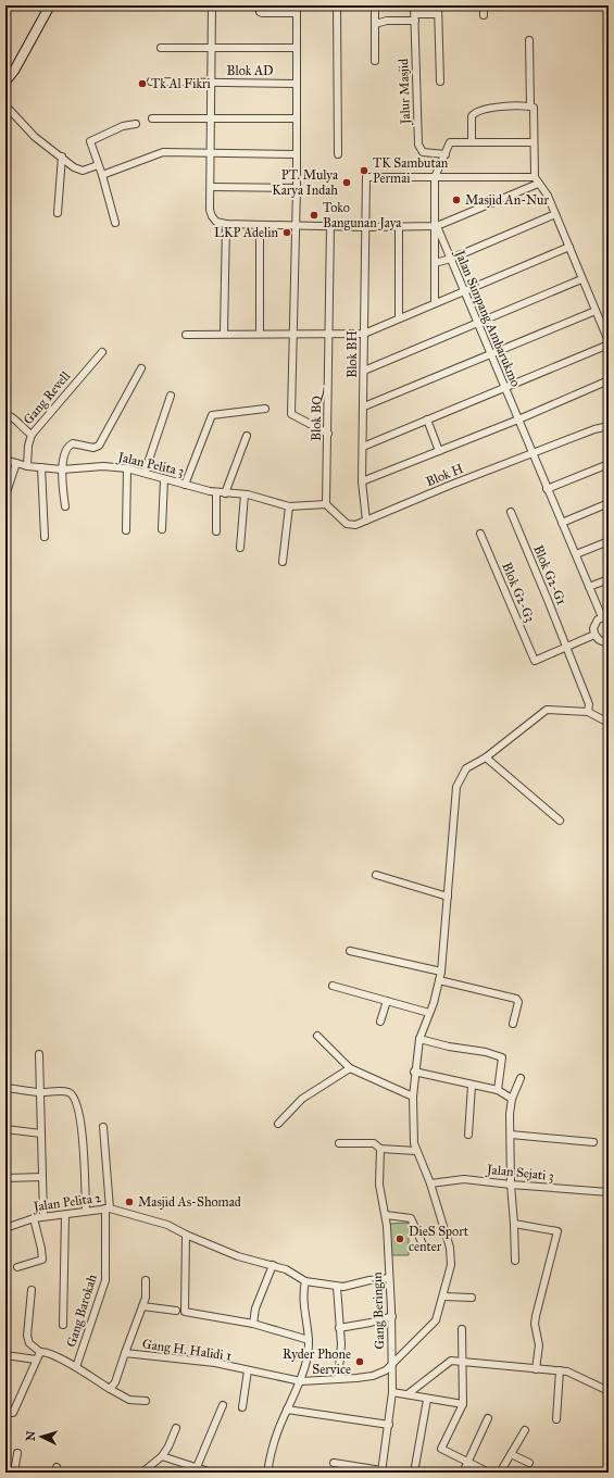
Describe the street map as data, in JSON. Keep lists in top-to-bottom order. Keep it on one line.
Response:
{"streets":{"street":["Blok AD","Jalur Masjid","Jalan Simpang Ambarukmo","Blok BH","Gang Revell","Blok BQ","Jalan Pelita 3","Blok H","Blok G2-G1","Blok G2-G3","Jalan Sejati 3","Jalan Pelita 2","Gang Barokah","Gang Beringin","Gang H. Halidi 1"]},"crossings":[["Jalan Simpang Ambarukmo","Blok H"],["Blok BH","Blok H"],["Gang Revell","Jalan Pelita 3"],["Blok BQ","Jalan Pelita 3"],["Blok G2-G1","Blok G2-G3"],["Blok G2-G1","Gang H. Halidi 1"],["Jalan Sejati 3","Gang H. Halidi 1"],["Jalan Pelita 2","Gang Barokah"],["Gang Beringin","Gang H. Halidi 1"]],"places":["Tk Al Fikri","TK Sambutan Permai","PT. Mulya Karya Indah","Masjid An-Nur","Toko Bangunan Jaya","LKP Adelin","Masjid As-Shomad","DieS Sport center","Ryder Phone Service"],"north":"left"}
